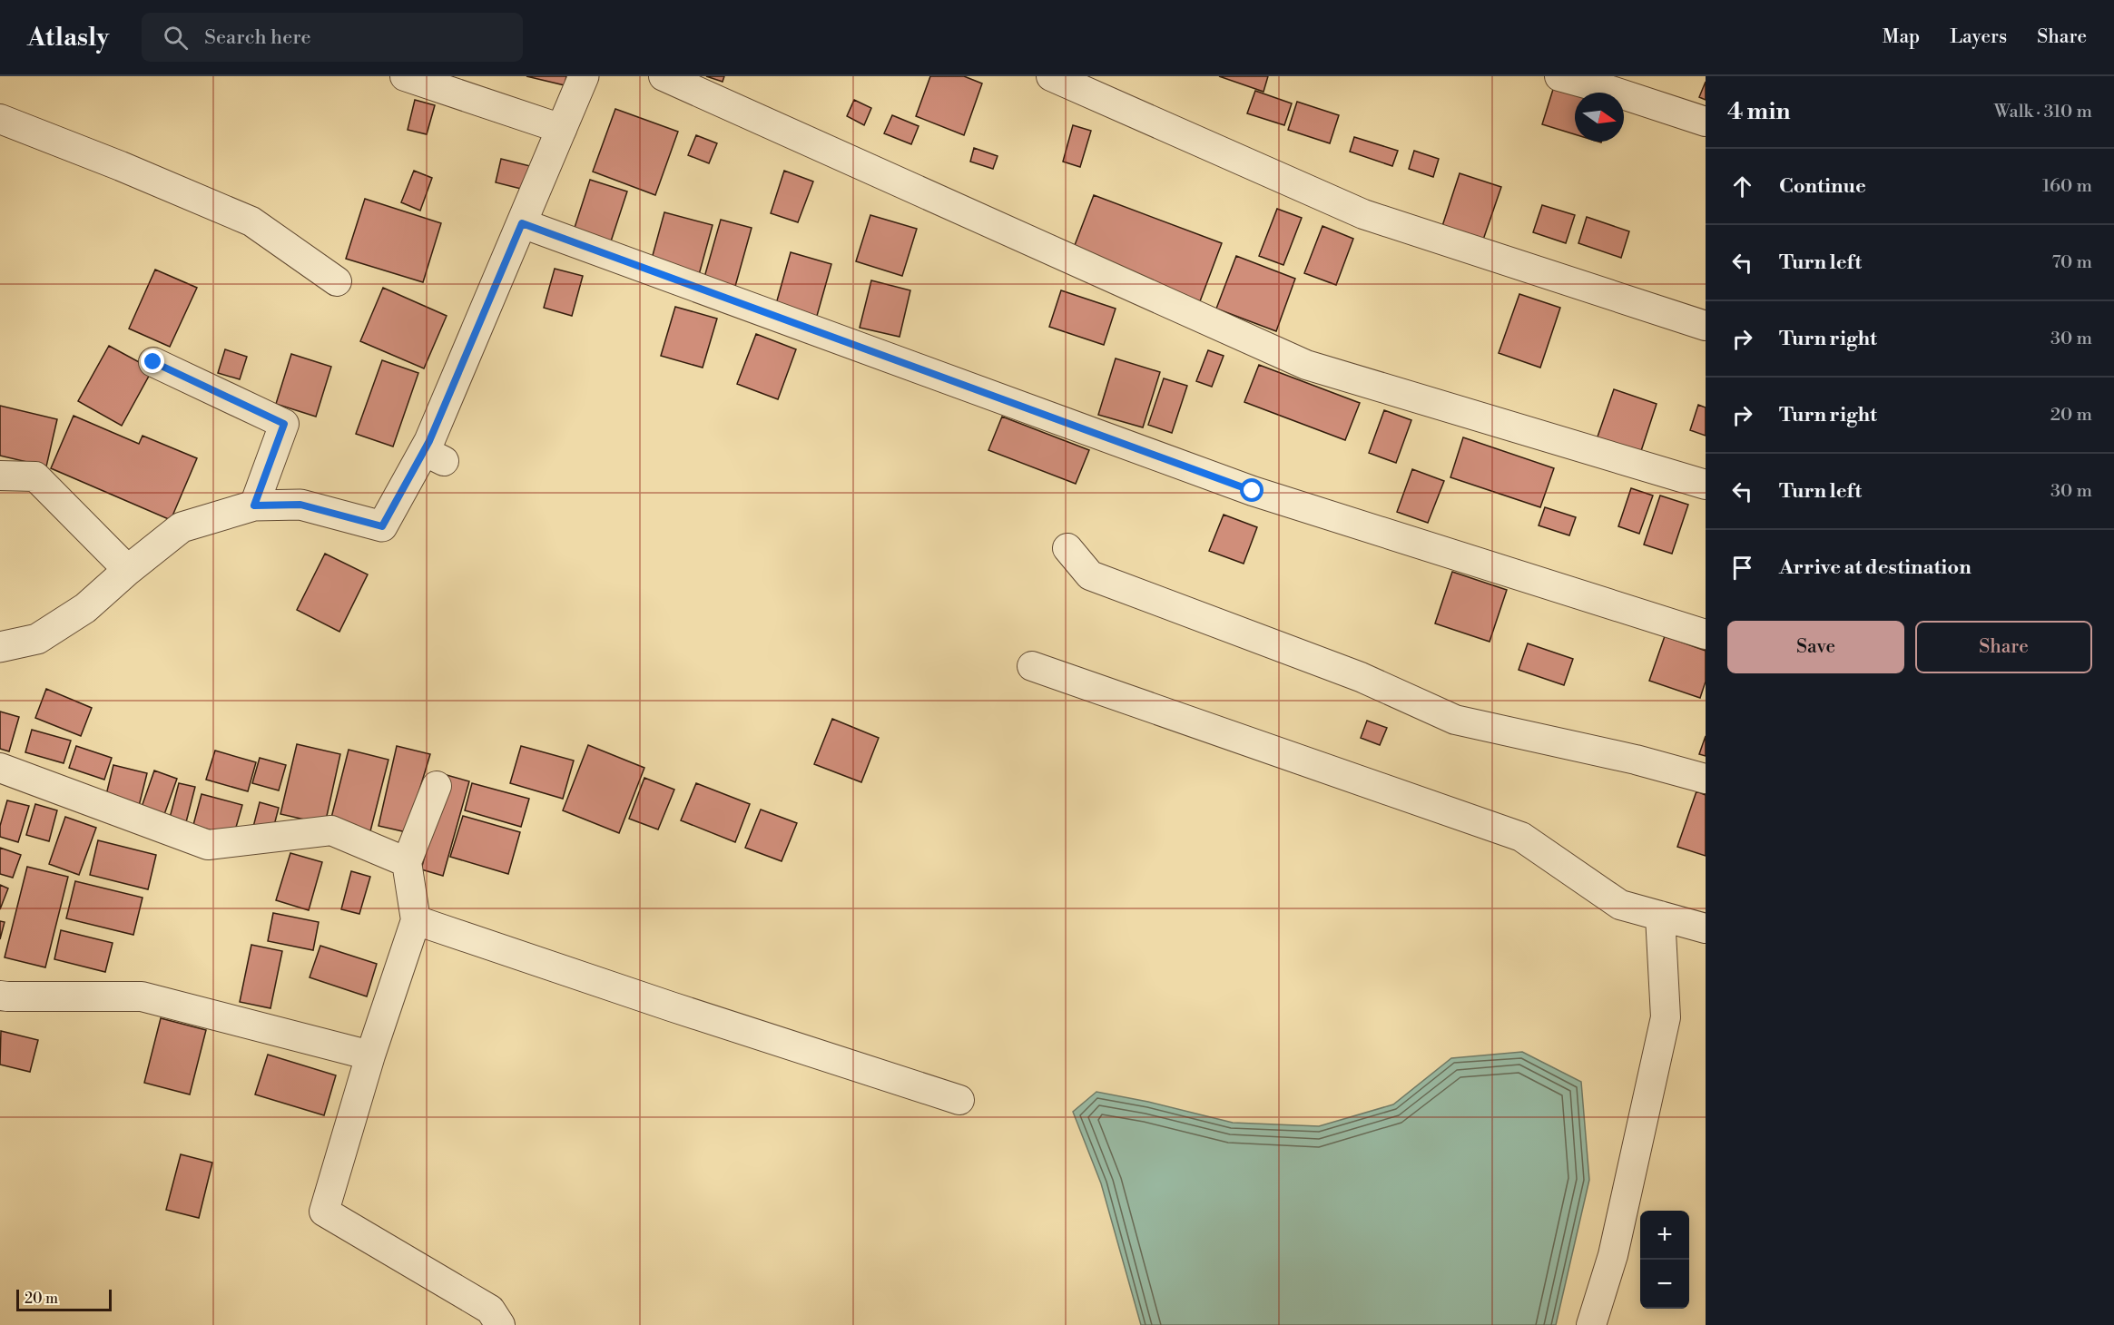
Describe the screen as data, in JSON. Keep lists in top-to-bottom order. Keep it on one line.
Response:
{"scale_bar":"20 m","north":"right","page":{"header":"Atlasly","search":"Search here","nav":["Map","Layers","Share"],"heading":["4 min","Walk · 310 m"],"list":[["Continue","160 m"],["Turn left","70 m"],["Turn right","30 m"],["Turn right","20 m"],["Turn left","30 m"],"Arrive at destination"],"buttons":["Save","Share"],"map_buttons":["+","−"],"scale":"20 m"}}
